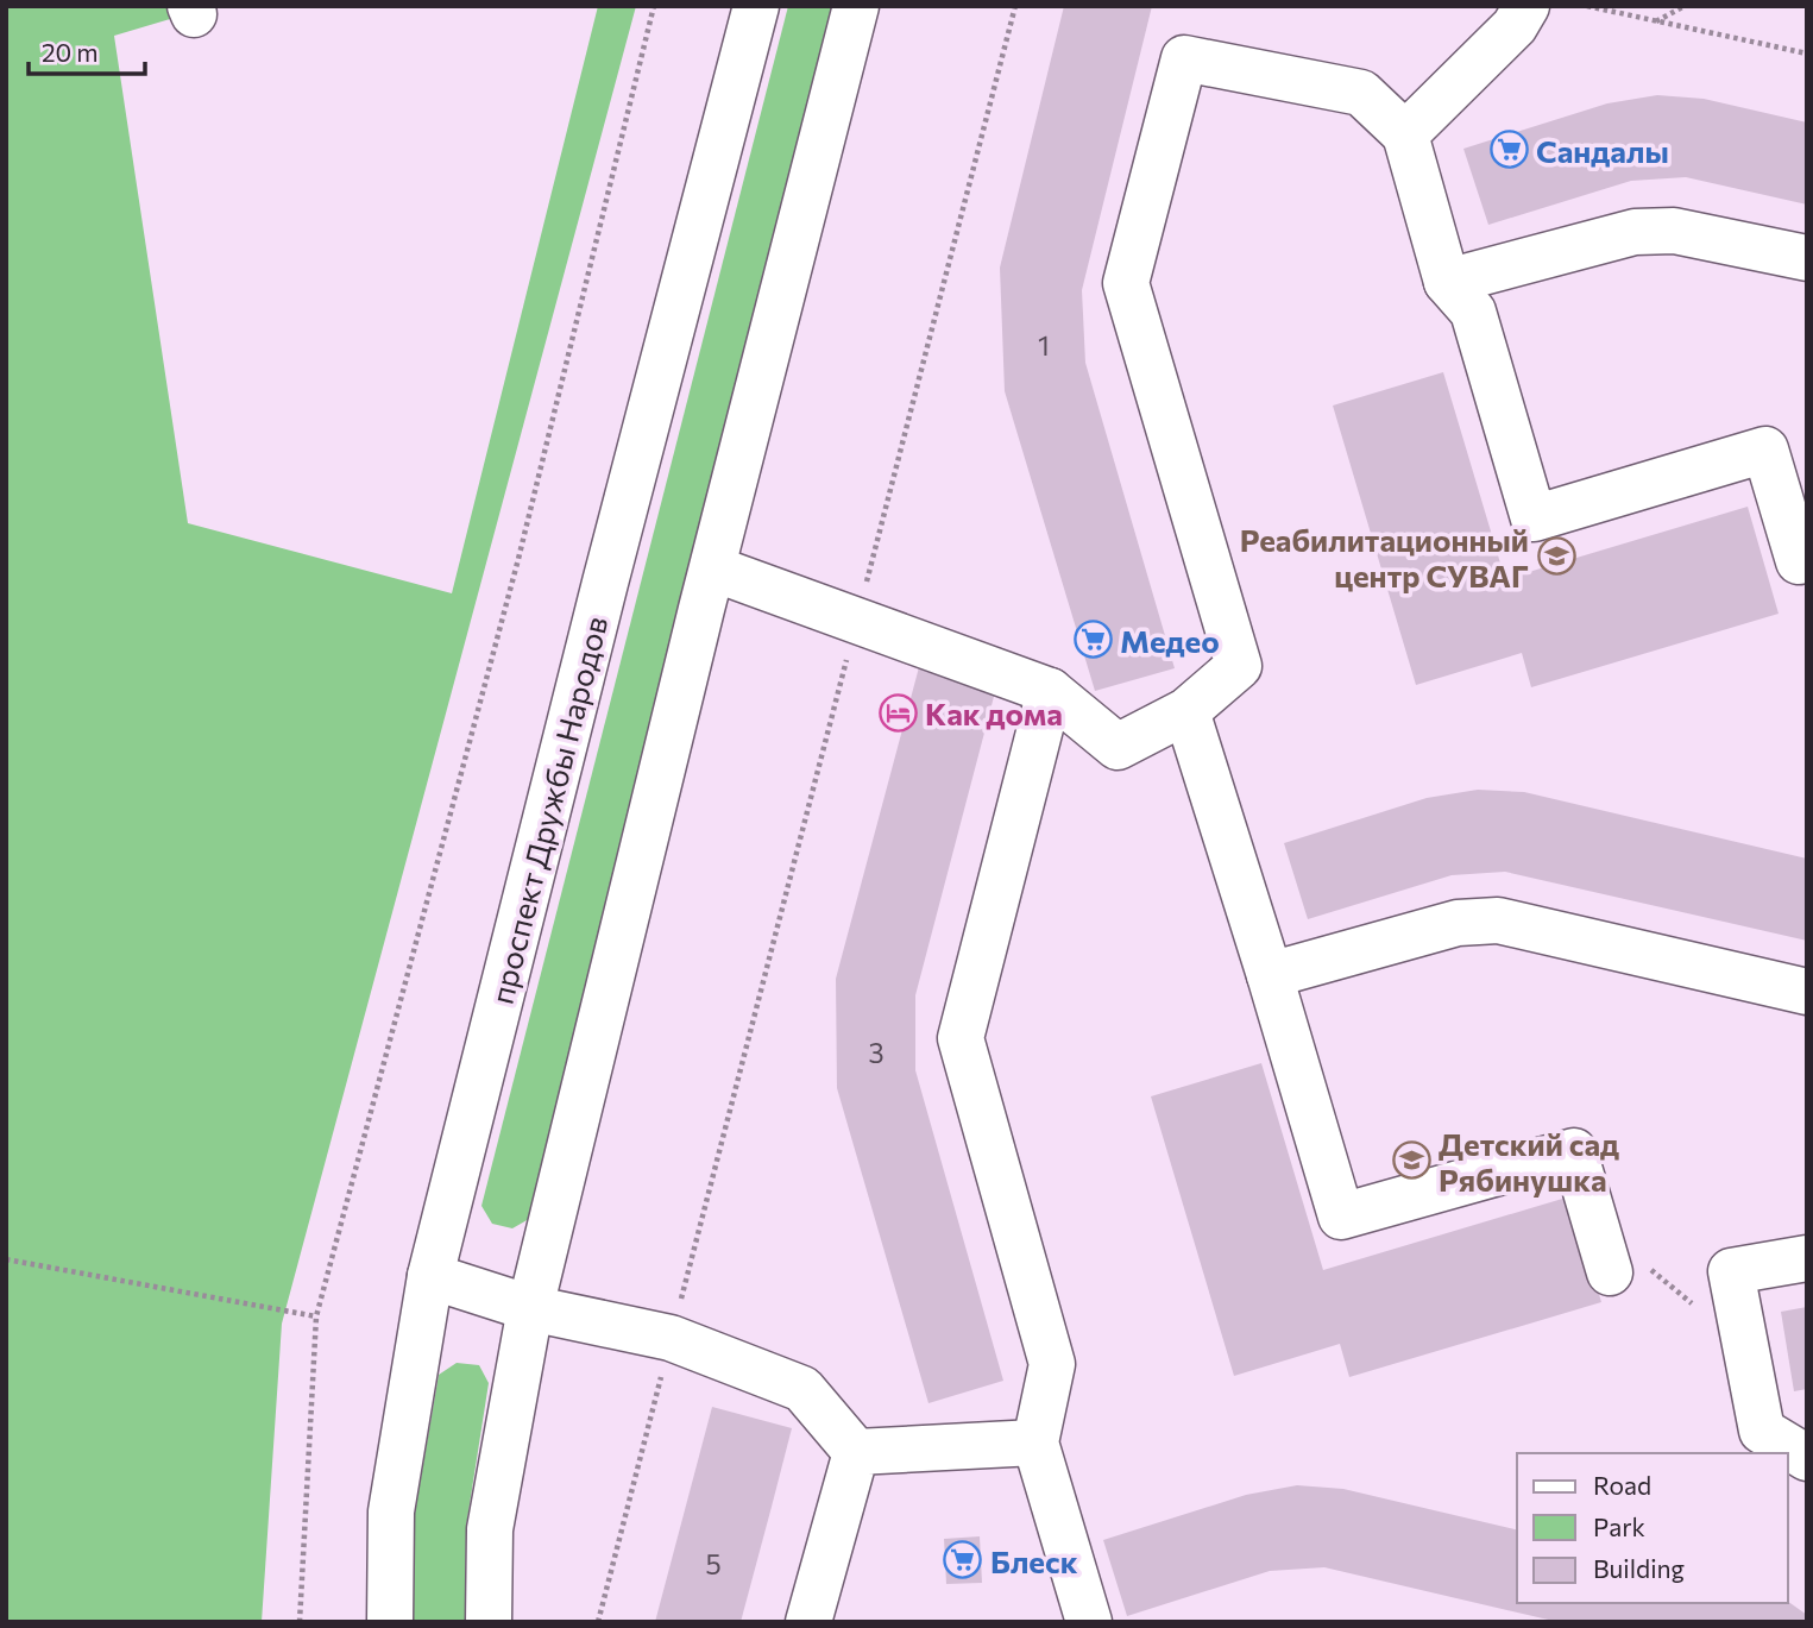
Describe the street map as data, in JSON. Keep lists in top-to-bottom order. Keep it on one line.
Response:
{"streets":{"street":["проспект Дружбы Народов"]},"places":{"supermarket":["Сандалы","Медео","Блеск"],"school or university":["Реабилитационный центр СУВАГ","Детский сад Рябинушка"],"hotel":["Как дома"]},"house_numbers":["1","3","5"],"legend":["Road","Park","Building"],"scale_bar":"20 m"}
